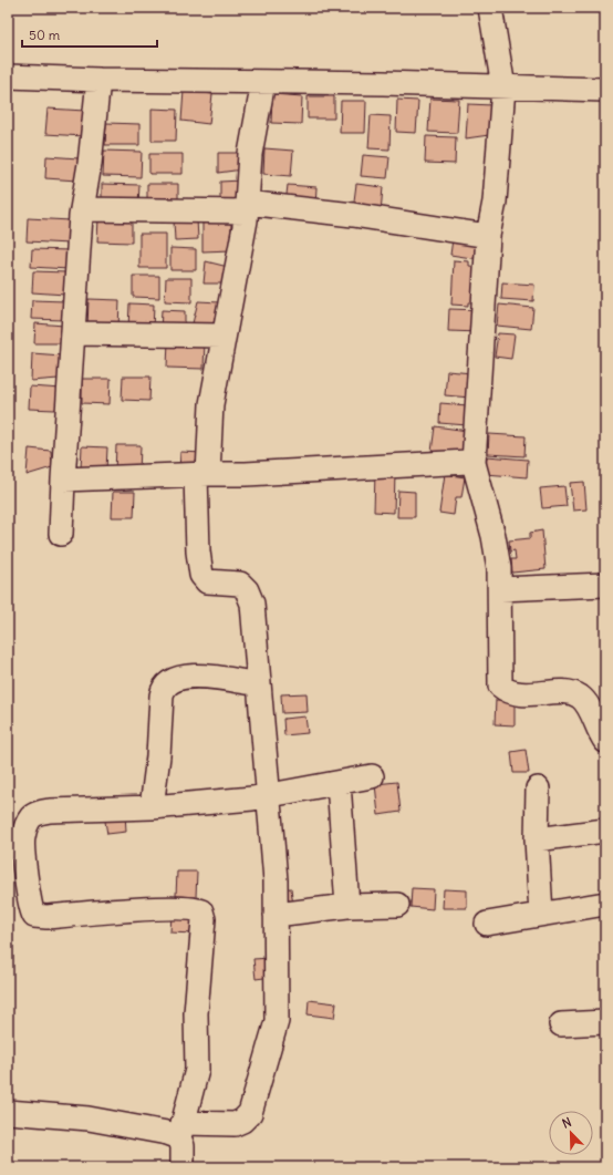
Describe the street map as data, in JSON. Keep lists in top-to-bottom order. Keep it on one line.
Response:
{"scale_bar":"50 m","north":"top left"}
